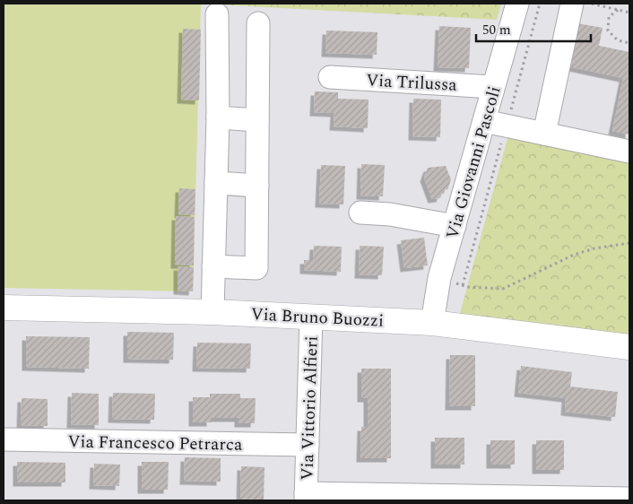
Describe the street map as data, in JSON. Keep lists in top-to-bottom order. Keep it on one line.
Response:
{"streets":{"main road":["Via Bruno Buozzi"],"street":["Via Trilussa","Via Giovanni Pascoli","Via Vittorio Alfieri","Via Francesco Petrarca"]},"crossings":[["Via Trilussa","Via Giovanni Pascoli"],["Via Giovanni Pascoli","Via Bruno Buozzi"],["Via Bruno Buozzi","Via Vittorio Alfieri"],["Via Vittorio Alfieri","Via Francesco Petrarca"]],"scale_bar":"50 m"}
